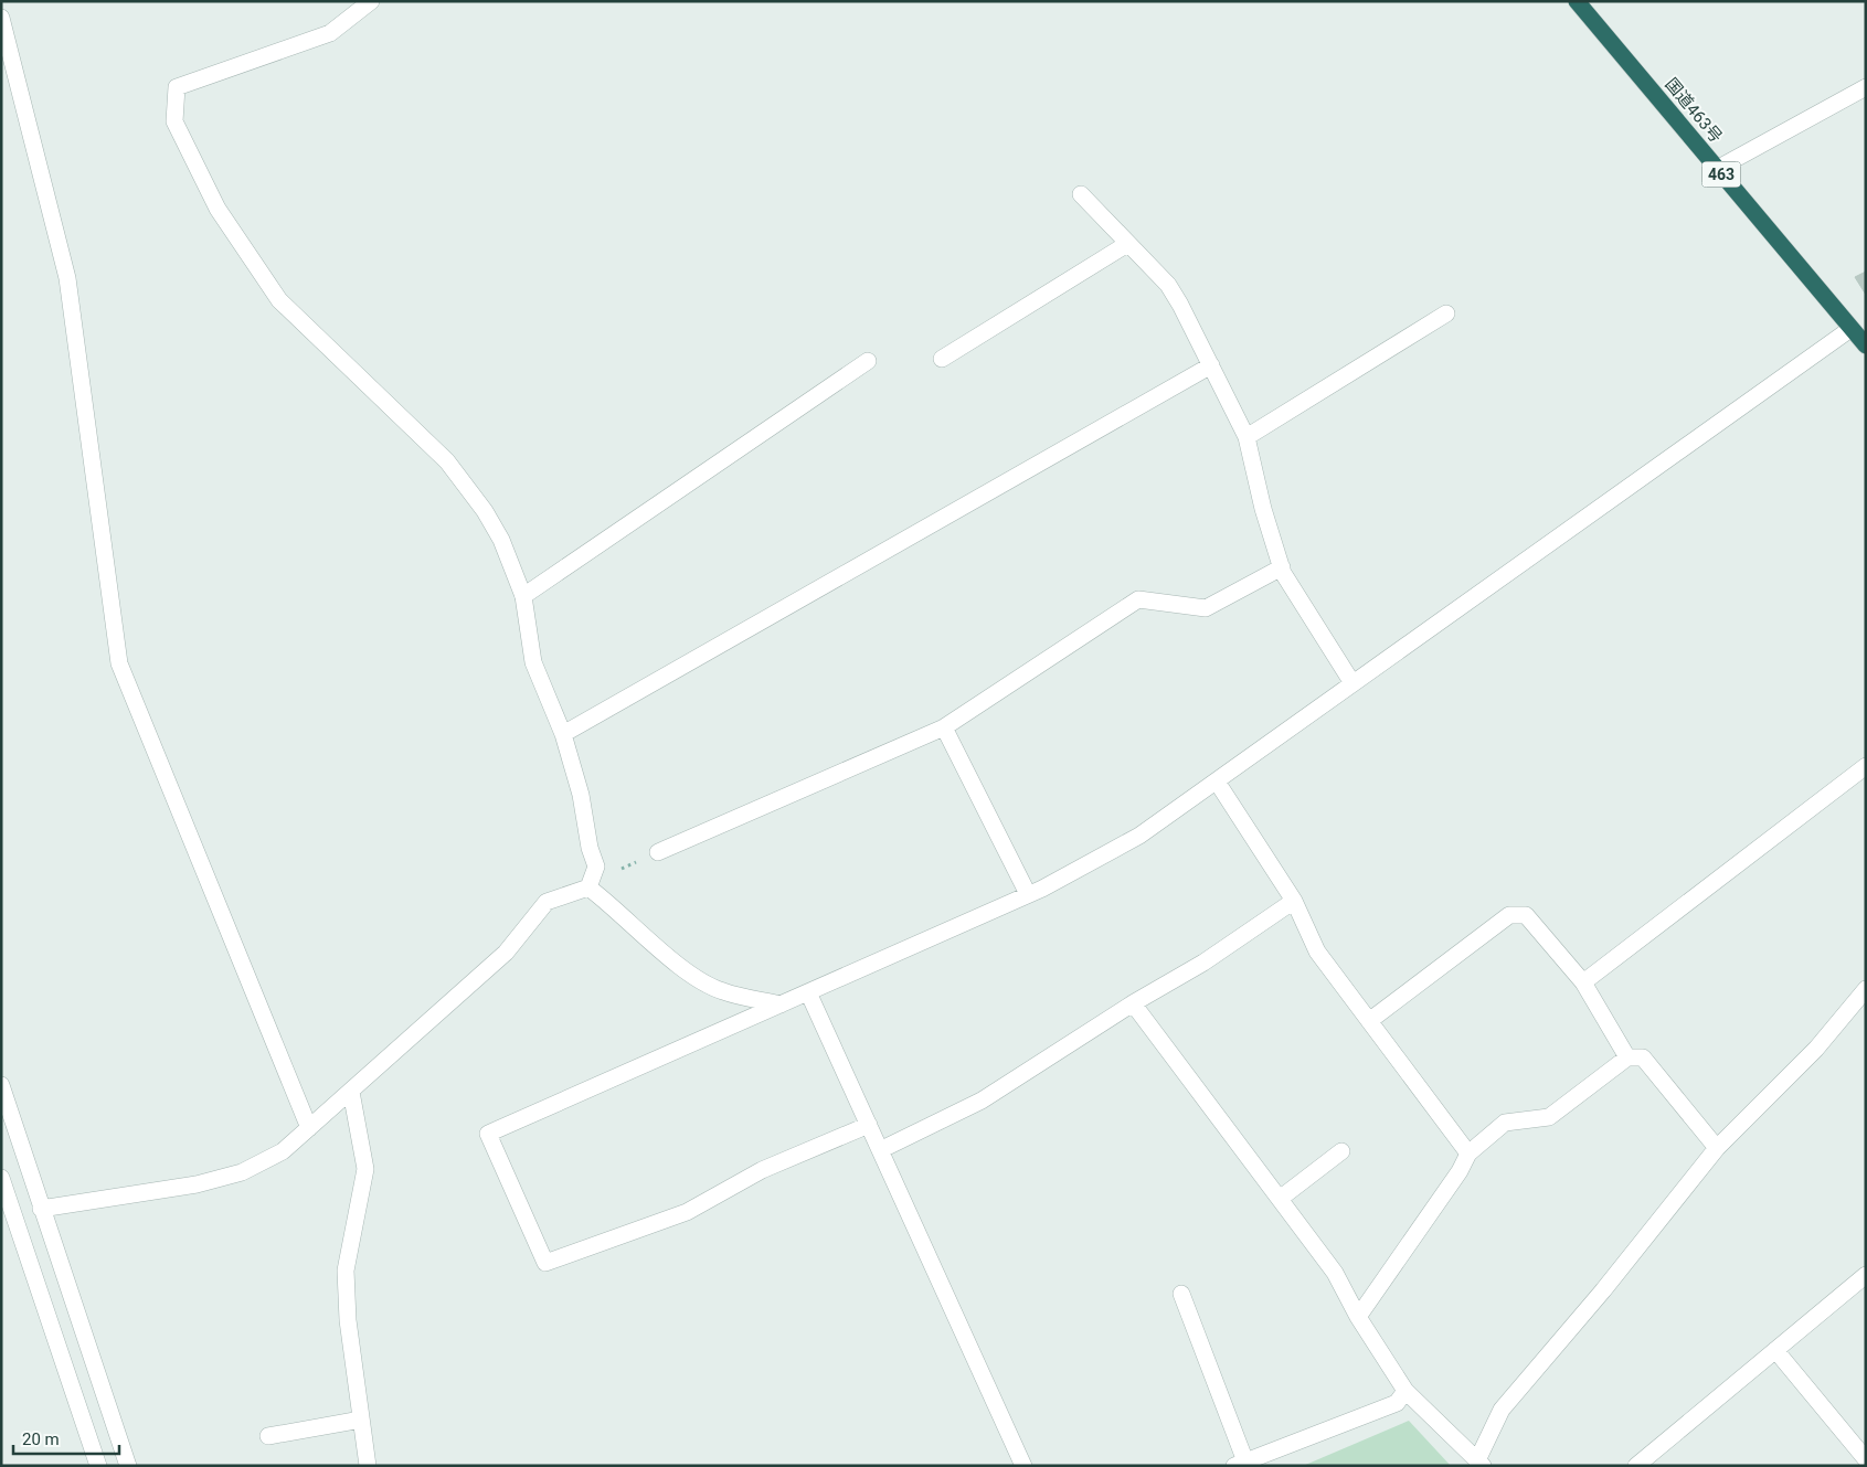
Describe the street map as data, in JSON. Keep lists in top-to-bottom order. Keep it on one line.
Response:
{"streets":{"highway":["国道463号","463"]},"scale_bar":"20 m"}
